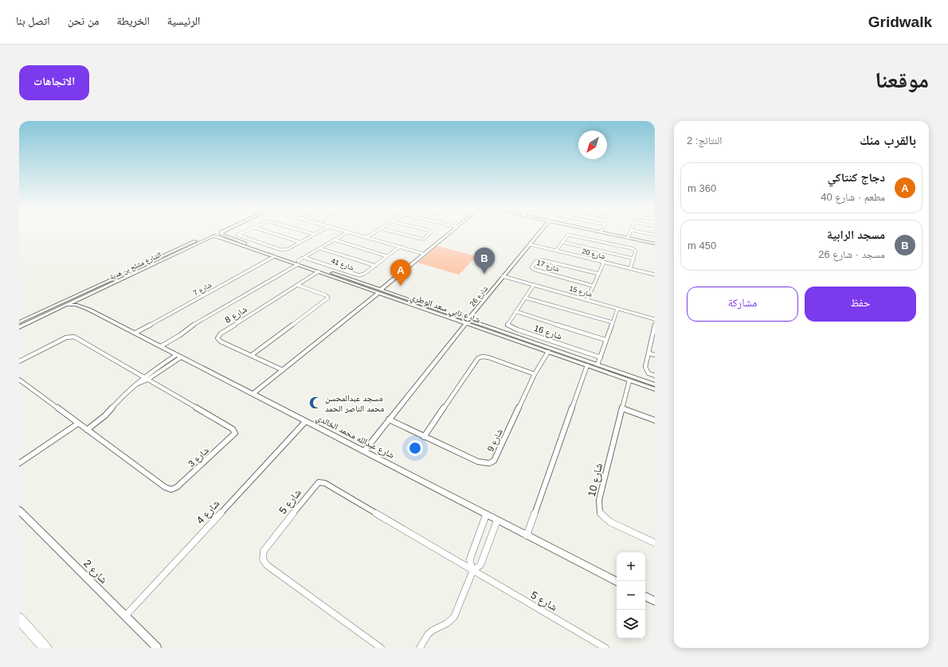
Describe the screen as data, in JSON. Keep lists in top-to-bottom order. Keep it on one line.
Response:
{"streets":{"street":["شارع 20","شارع 41","الشارع مشلح بن هدبة","شارع 17","شارع 7","شارع 15","شارع 26","شارع نابي سعد الوطري","شارع 8","شارع 16","شارع عبدالله محمد الخالدي","شارع 9","شارع 3","شارع 10","شارع 5","شارع 4","شارع 2"]},"crossings":[["شارع 20","شارع 26"],["الشارع مشلح بن هدبة","شارع نابي سعد الوطري"],["الشارع مشلح بن هدبة","شارع عبدالله محمد الخالدي"],["شارع 7","شارع نابي سعد الوطري"],["شارع 7","شارع عبدالله محمد الخالدي"],["شارع 15","شارع 26"],["شارع 15","شارع 16"],["شارع 26","شارع نابي سعد الوطري"],["شارع نابي سعد الوطري","شارع 8"],["شارع نابي سعد الوطري","شارع 9"],["شارع نابي سعد الوطري","شارع 10"],["شارع عبدالله محمد الخالدي","شارع 4"],["شارع 4","شارع 2"]],"places":{"mosque":["مسجد عبدالمحسن محمد الناصر الحمد"]},"north":"bottom left","page":{"header":"Gridwalk","nav":["الرئيسية","الخريطة","من نحن","اتصل بنا"],"title":"موقعنا","buttons":["الاتجاهات",["حفظ","مشاركة"]],"heading":["بالقرب منك","النتائج: 2"],"list":[{"mark":"A","name":"دجاج كنتاكي","note":"مطعم · شارع 40","value":"360 m"},{"mark":"B","name":"مسجد الرابية","note":"مسجد · شارع 26","value":"450 m"}],"pins":["B","A"],"map_buttons":["+","−"]}}
